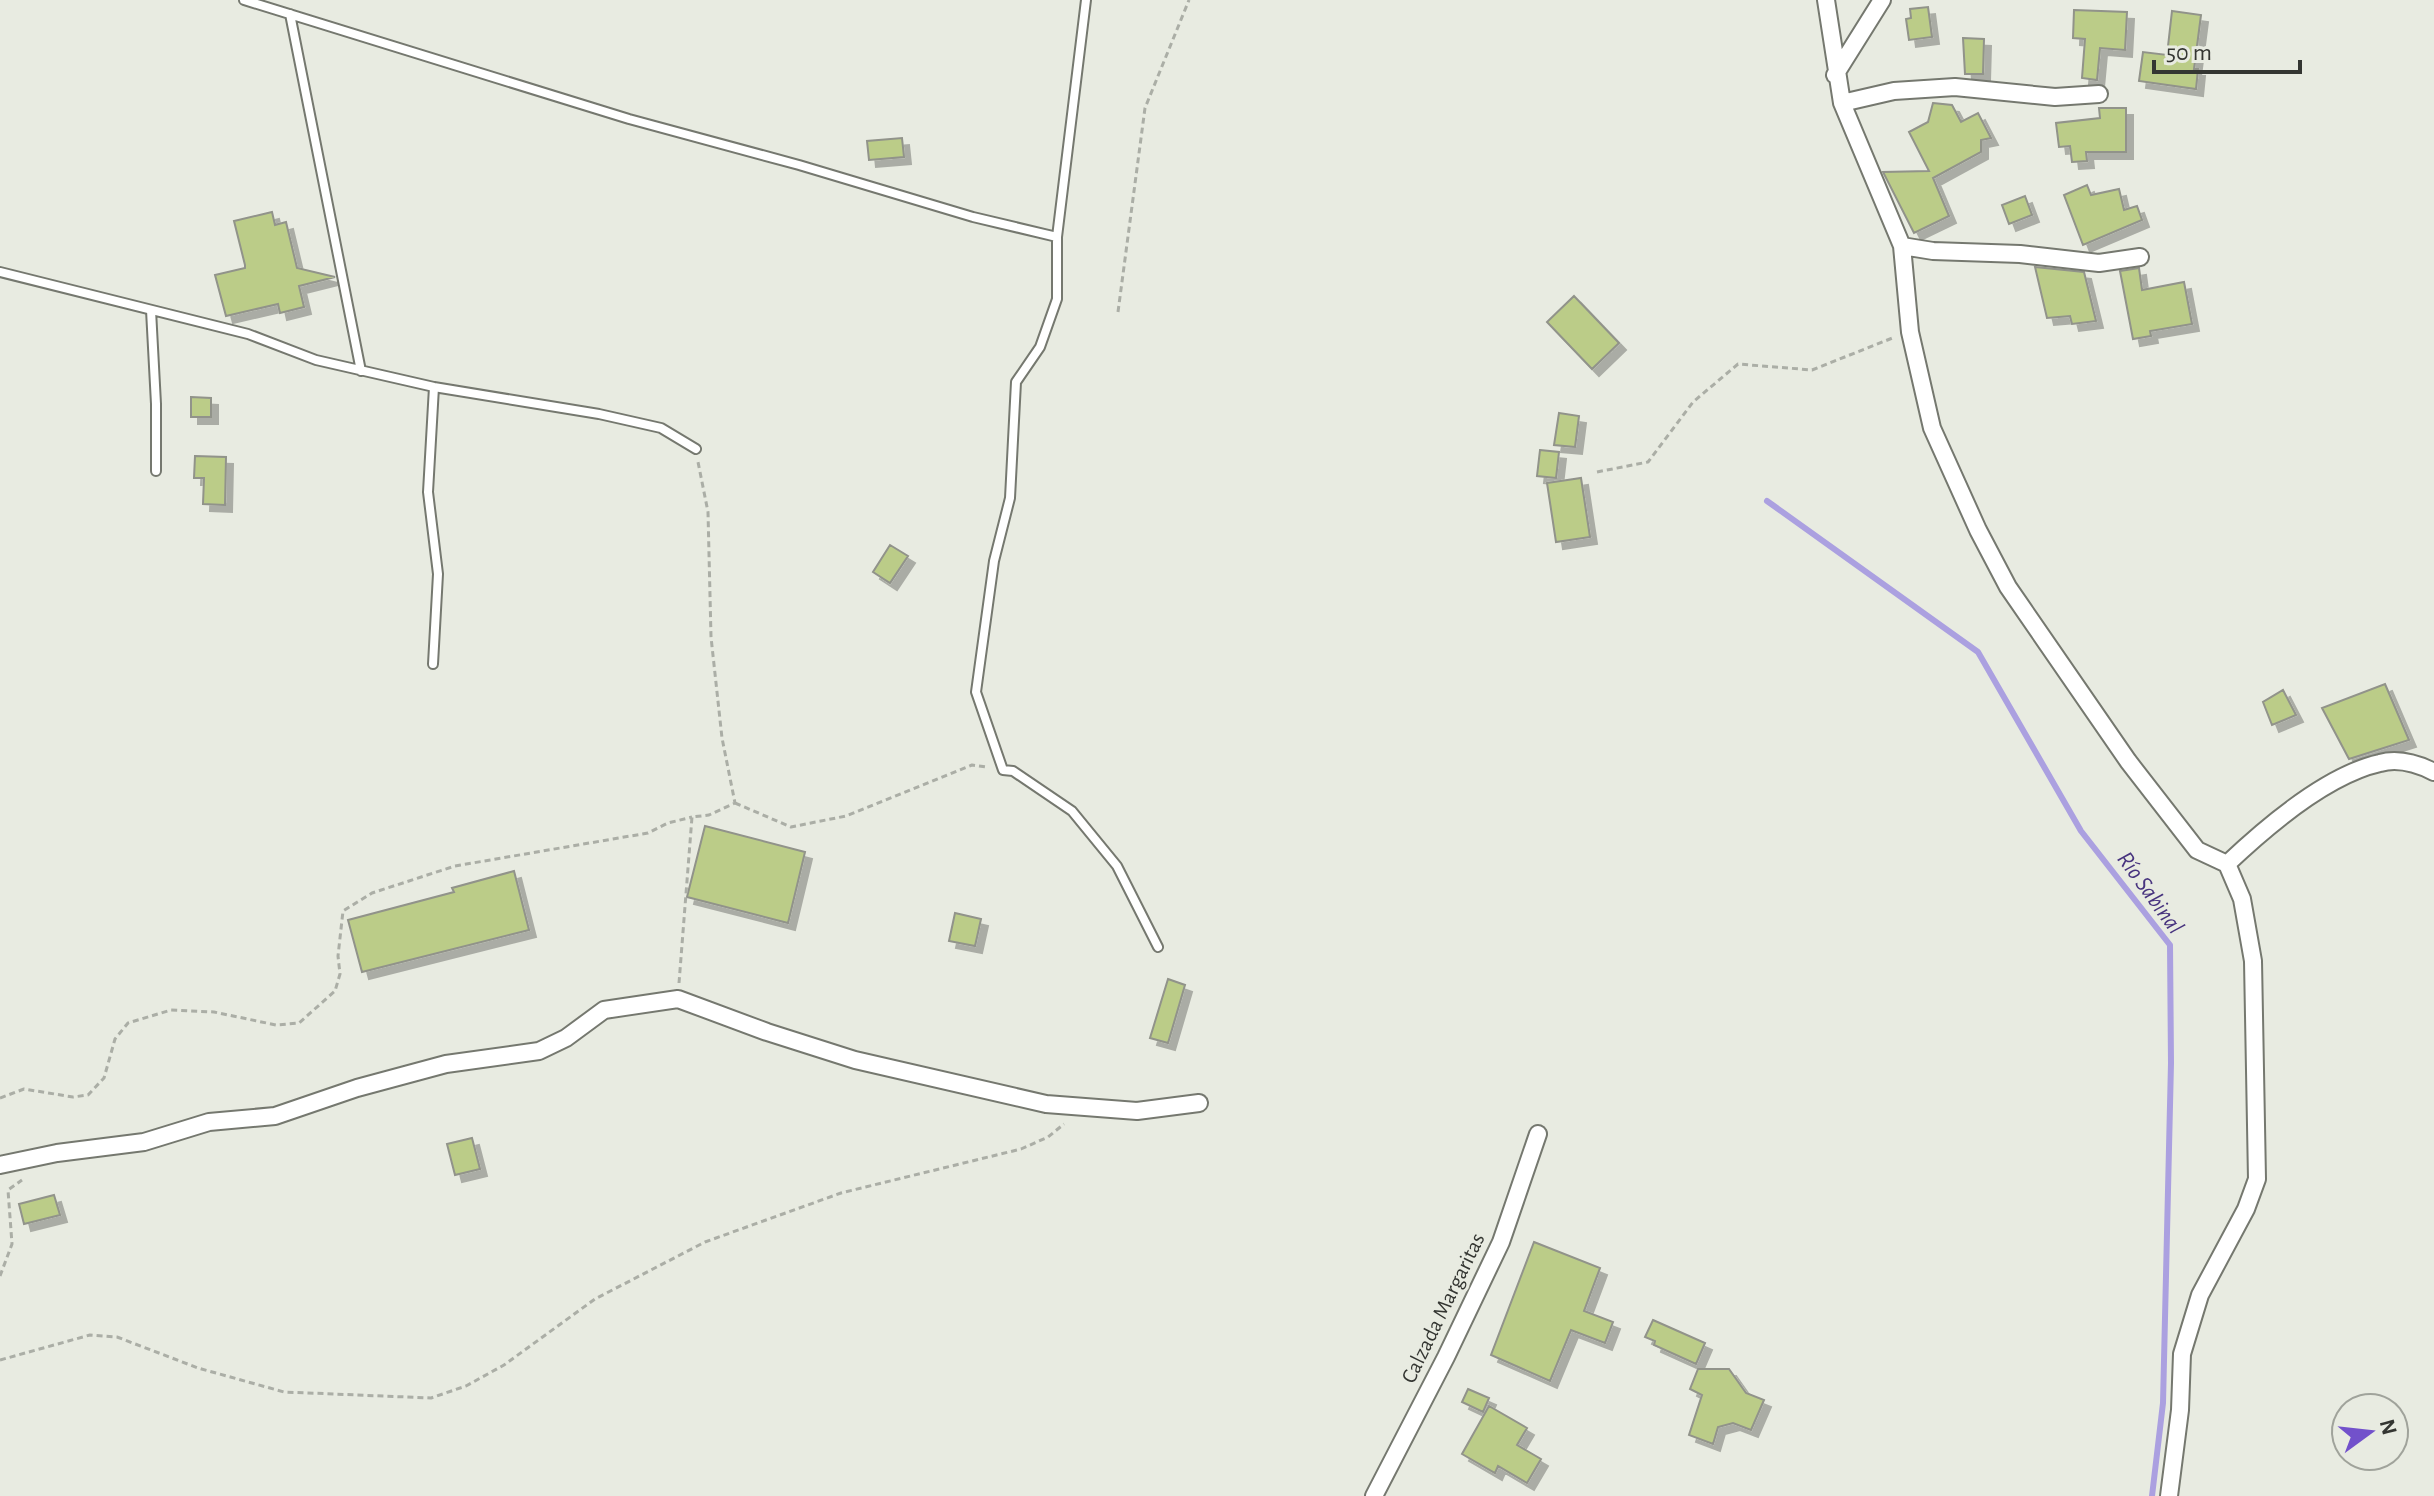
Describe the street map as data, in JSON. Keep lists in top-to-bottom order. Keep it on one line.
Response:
{"streets":{"street":["Calzada Margaritas"]},"water":["Río Sabinal"],"scale_bar":"50 m","north":"right"}
